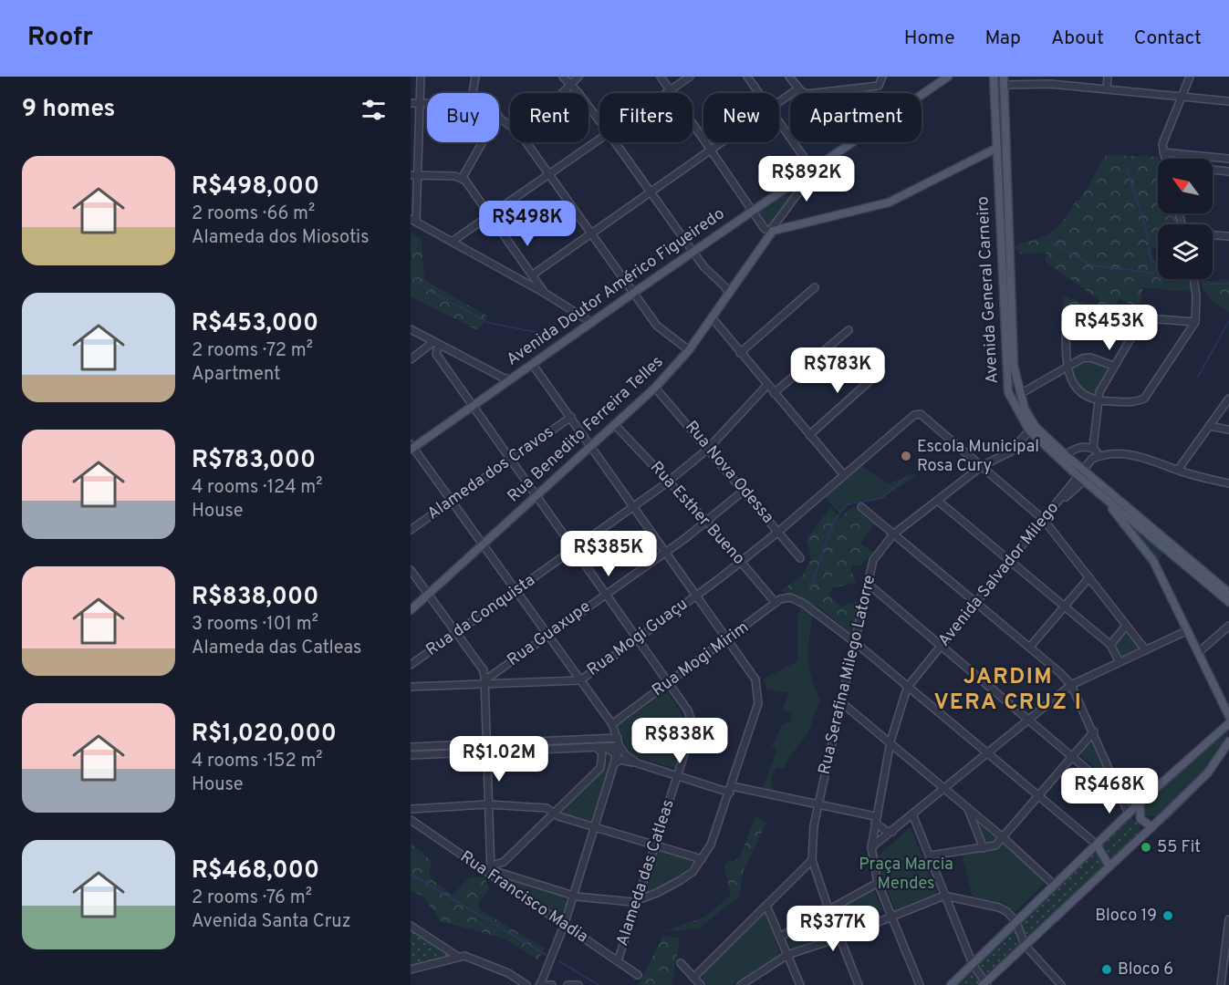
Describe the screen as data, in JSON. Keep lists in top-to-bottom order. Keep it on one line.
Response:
{"streets":{"main road":["Avenida Doutor Américo Figueiredo","Avenida General Carneiro","Rua Benedito Ferreira Telles"],"street":["Rua Nova Odessa","Alameda dos Cravos","Rua Esther Bueno","Avenida Salvador Milego","Rua da Conquista","Rua Guaxupe","Rua Mogi Guaçu","Rua Mogi Mirim","Rua Serafina Milego Latorre","Alameda das Catleas","Rua Francisco Madia"]},"crossings":[["Avenida Doutor Américo Figueiredo","Rua Benedito Ferreira Telles"],["Avenida Doutor Américo Figueiredo","Alameda das Catleas"],["Avenida General Carneiro","Avenida Salvador Milego"],["Avenida General Carneiro","Rua Serafina Milego Latorre"],["Rua Benedito Ferreira Telles","Rua Nova Odessa"],["Rua Benedito Ferreira Telles","Rua Esther Bueno"],["Rua Benedito Ferreira Telles","Alameda das Catleas"],["Rua Nova Odessa","Rua da Conquista"],["Rua Nova Odessa","Rua Guaxupe"],["Rua Nova Odessa","Rua Mogi Guaçu"],["Alameda dos Cravos","Alameda das Catleas"],["Rua Esther Bueno","Rua da Conquista"],["Rua Esther Bueno","Rua Guaxupe"],["Rua Esther Bueno","Rua Mogi Guaçu"],["Rua Esther Bueno","Rua Mogi Mirim"],["Rua da Conquista","Alameda das Catleas"],["Rua Guaxupe","Rua Mogi Guaçu"],["Rua Guaxupe","Alameda das Catleas"],["Rua Mogi Guaçu","Rua Serafina Milego Latorre"],["Rua Mogi Guaçu","Alameda das Catleas"],["Rua Mogi Mirim","Rua Serafina Milego Latorre"],["Rua Mogi Mirim","Alameda das Catleas"],["Alameda das Catleas","Rua Francisco Madia"]],"districts":["JARDIM VERA CRUZ I"],"parks":["Praça Marcia Mendes"],"places":["Escola Municipal Rosa Cury","55 Fit","Bloco 19","Bloco 6"],"north":"top left","page":{"header":"Roofr","nav":["Home","Map","About","Contact"],"heading":"9 homes","chip":["Buy","Rent","Filters","New","Apartment"],"list":[{"name":"R$498,000","note":"2 rooms · 66 m² · Alameda dos Miosotis"},{"name":"R$453,000","note":"2 rooms · 72 m² · Apartment"},{"name":"R$783,000","note":"4 rooms · 124 m² · House"},{"name":"R$838,000","note":"3 rooms · 101 m² · Alameda das Catleas"},{"name":"R$1,020,000","note":"4 rooms · 152 m² · House"},{"name":"R$468,000","note":"2 rooms · 76 m² · Avenida Santa Cruz"}],"price":["R$892K","R$498K","R$453K","R$783K","R$385K","R$838K","R$1.02M","R$468K","R$377K"]}}
